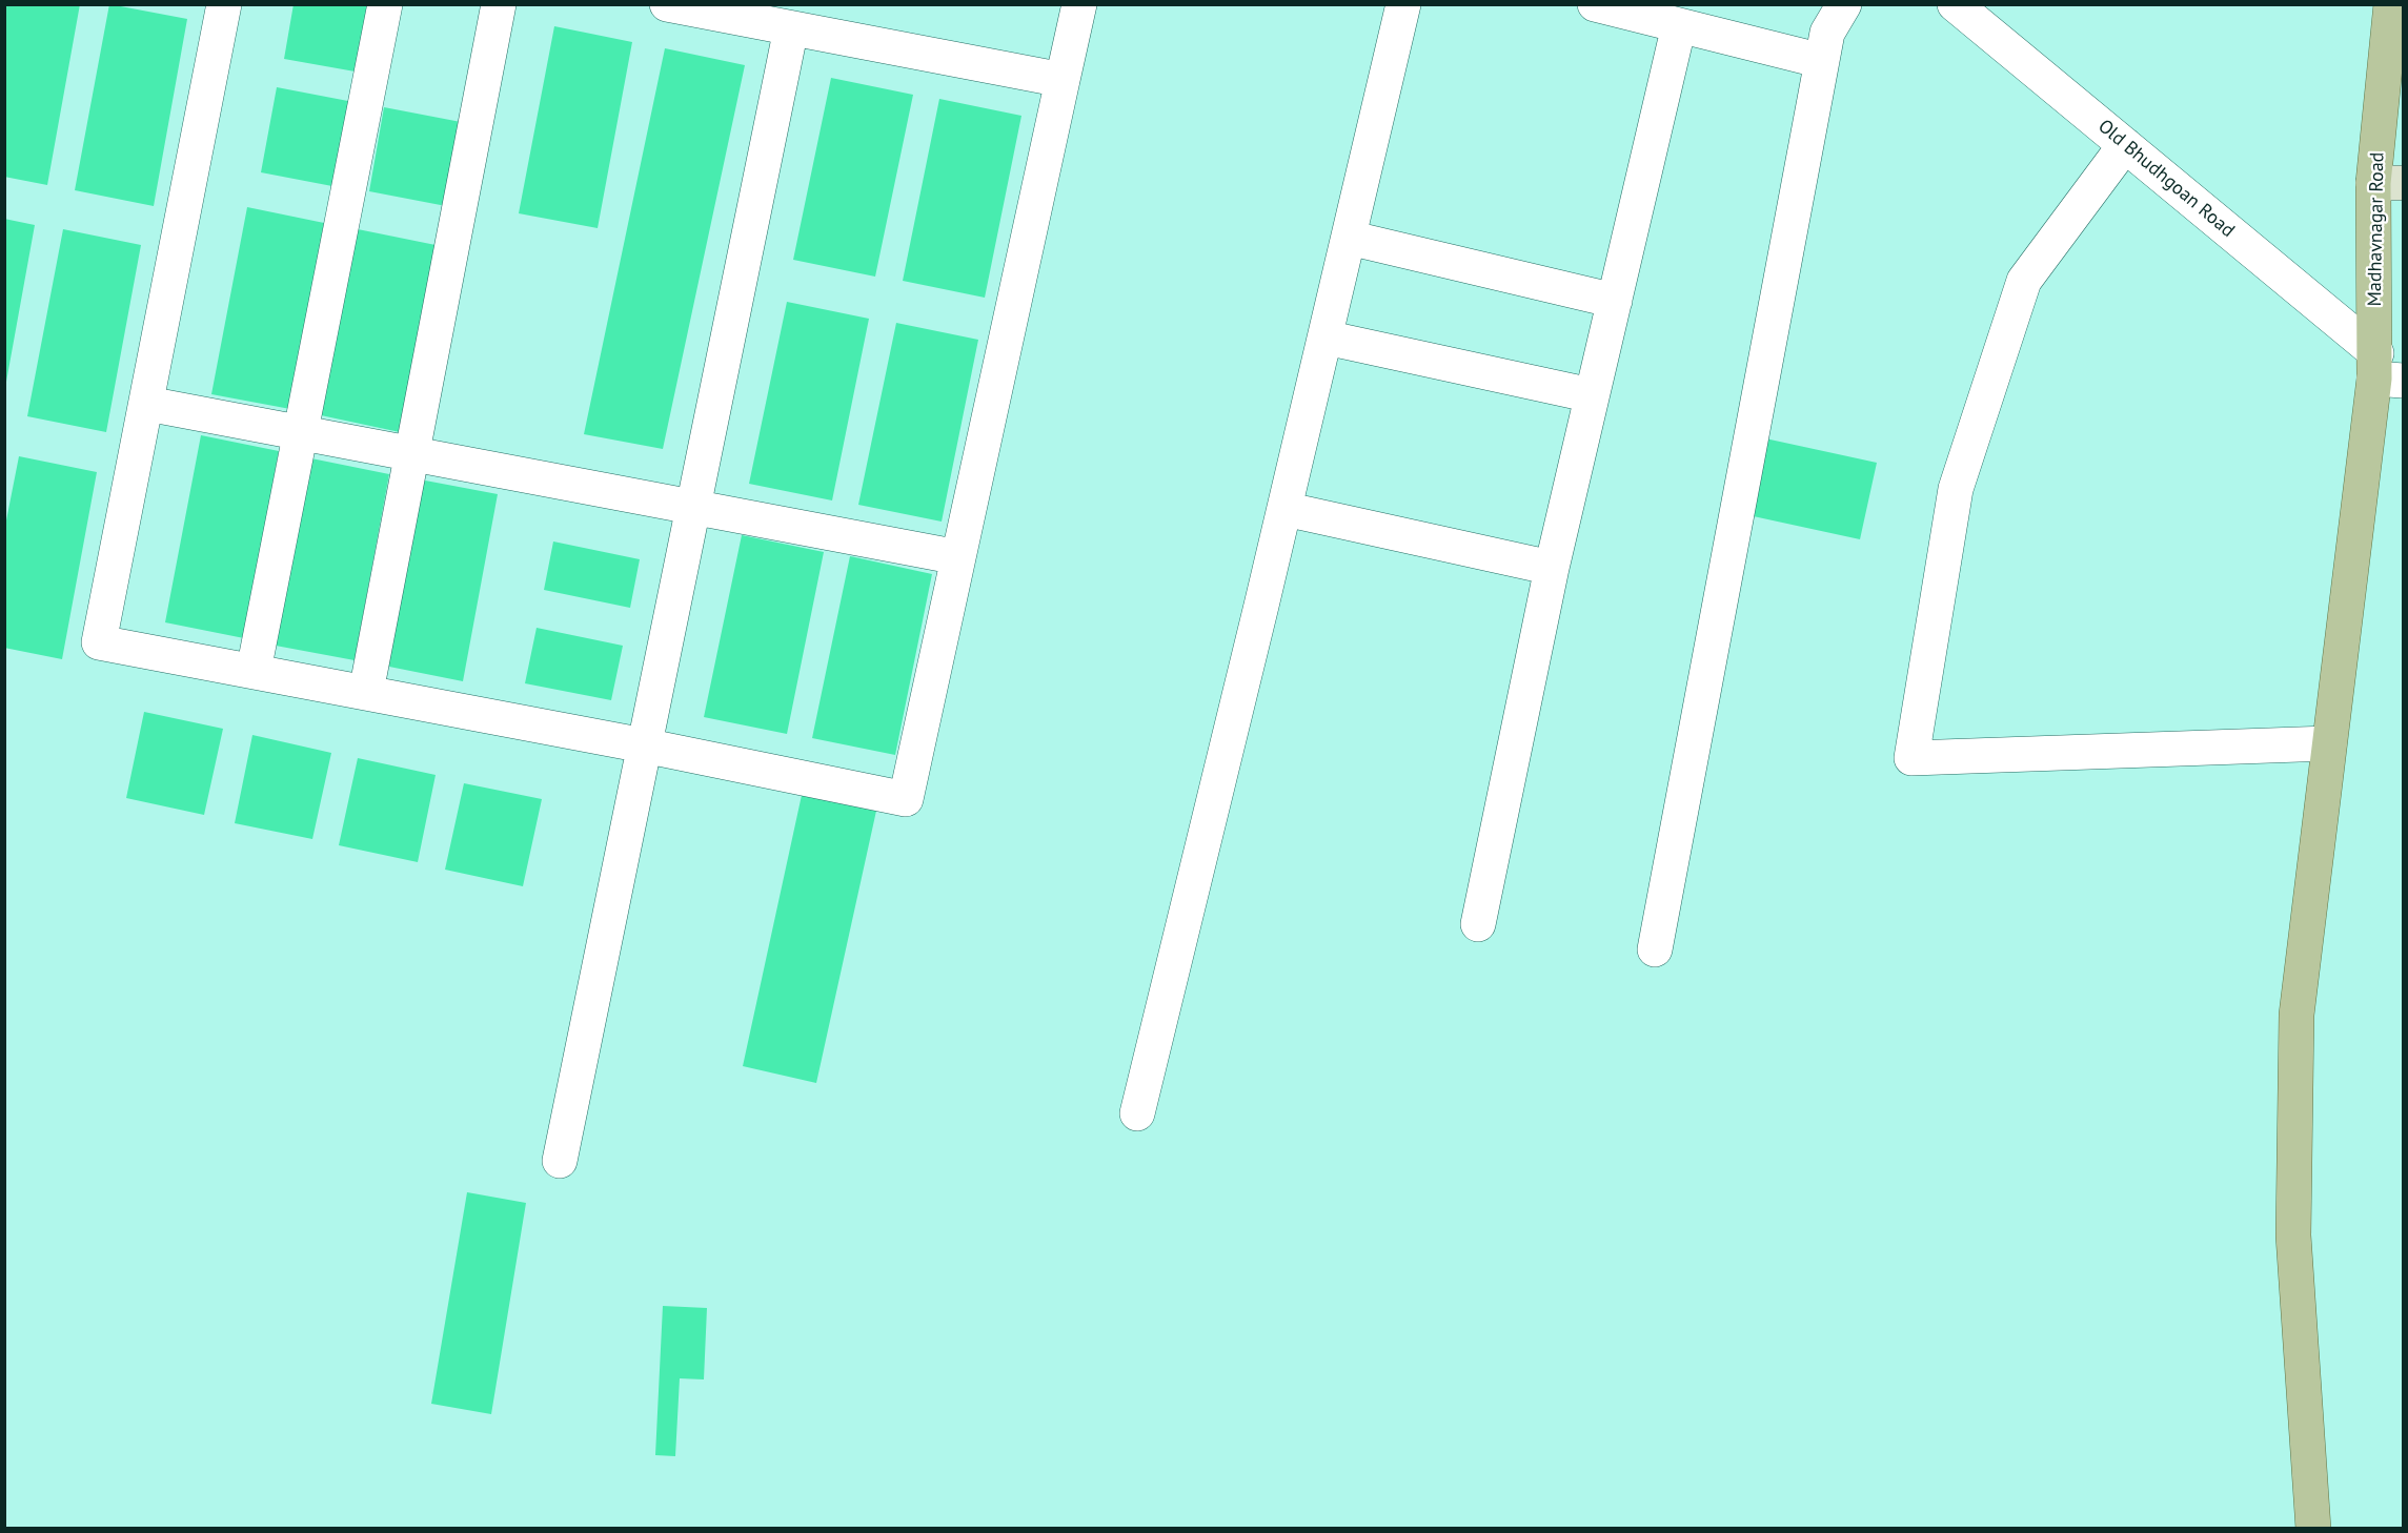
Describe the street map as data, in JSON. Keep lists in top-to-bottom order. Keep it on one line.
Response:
{"streets":{"main road":["Madhavnagar Road"],"street":["Old Bhudhgoan Road"]},"crossings":[["Old Bhudhgoan Road","Madhavnagar Road"]]}
